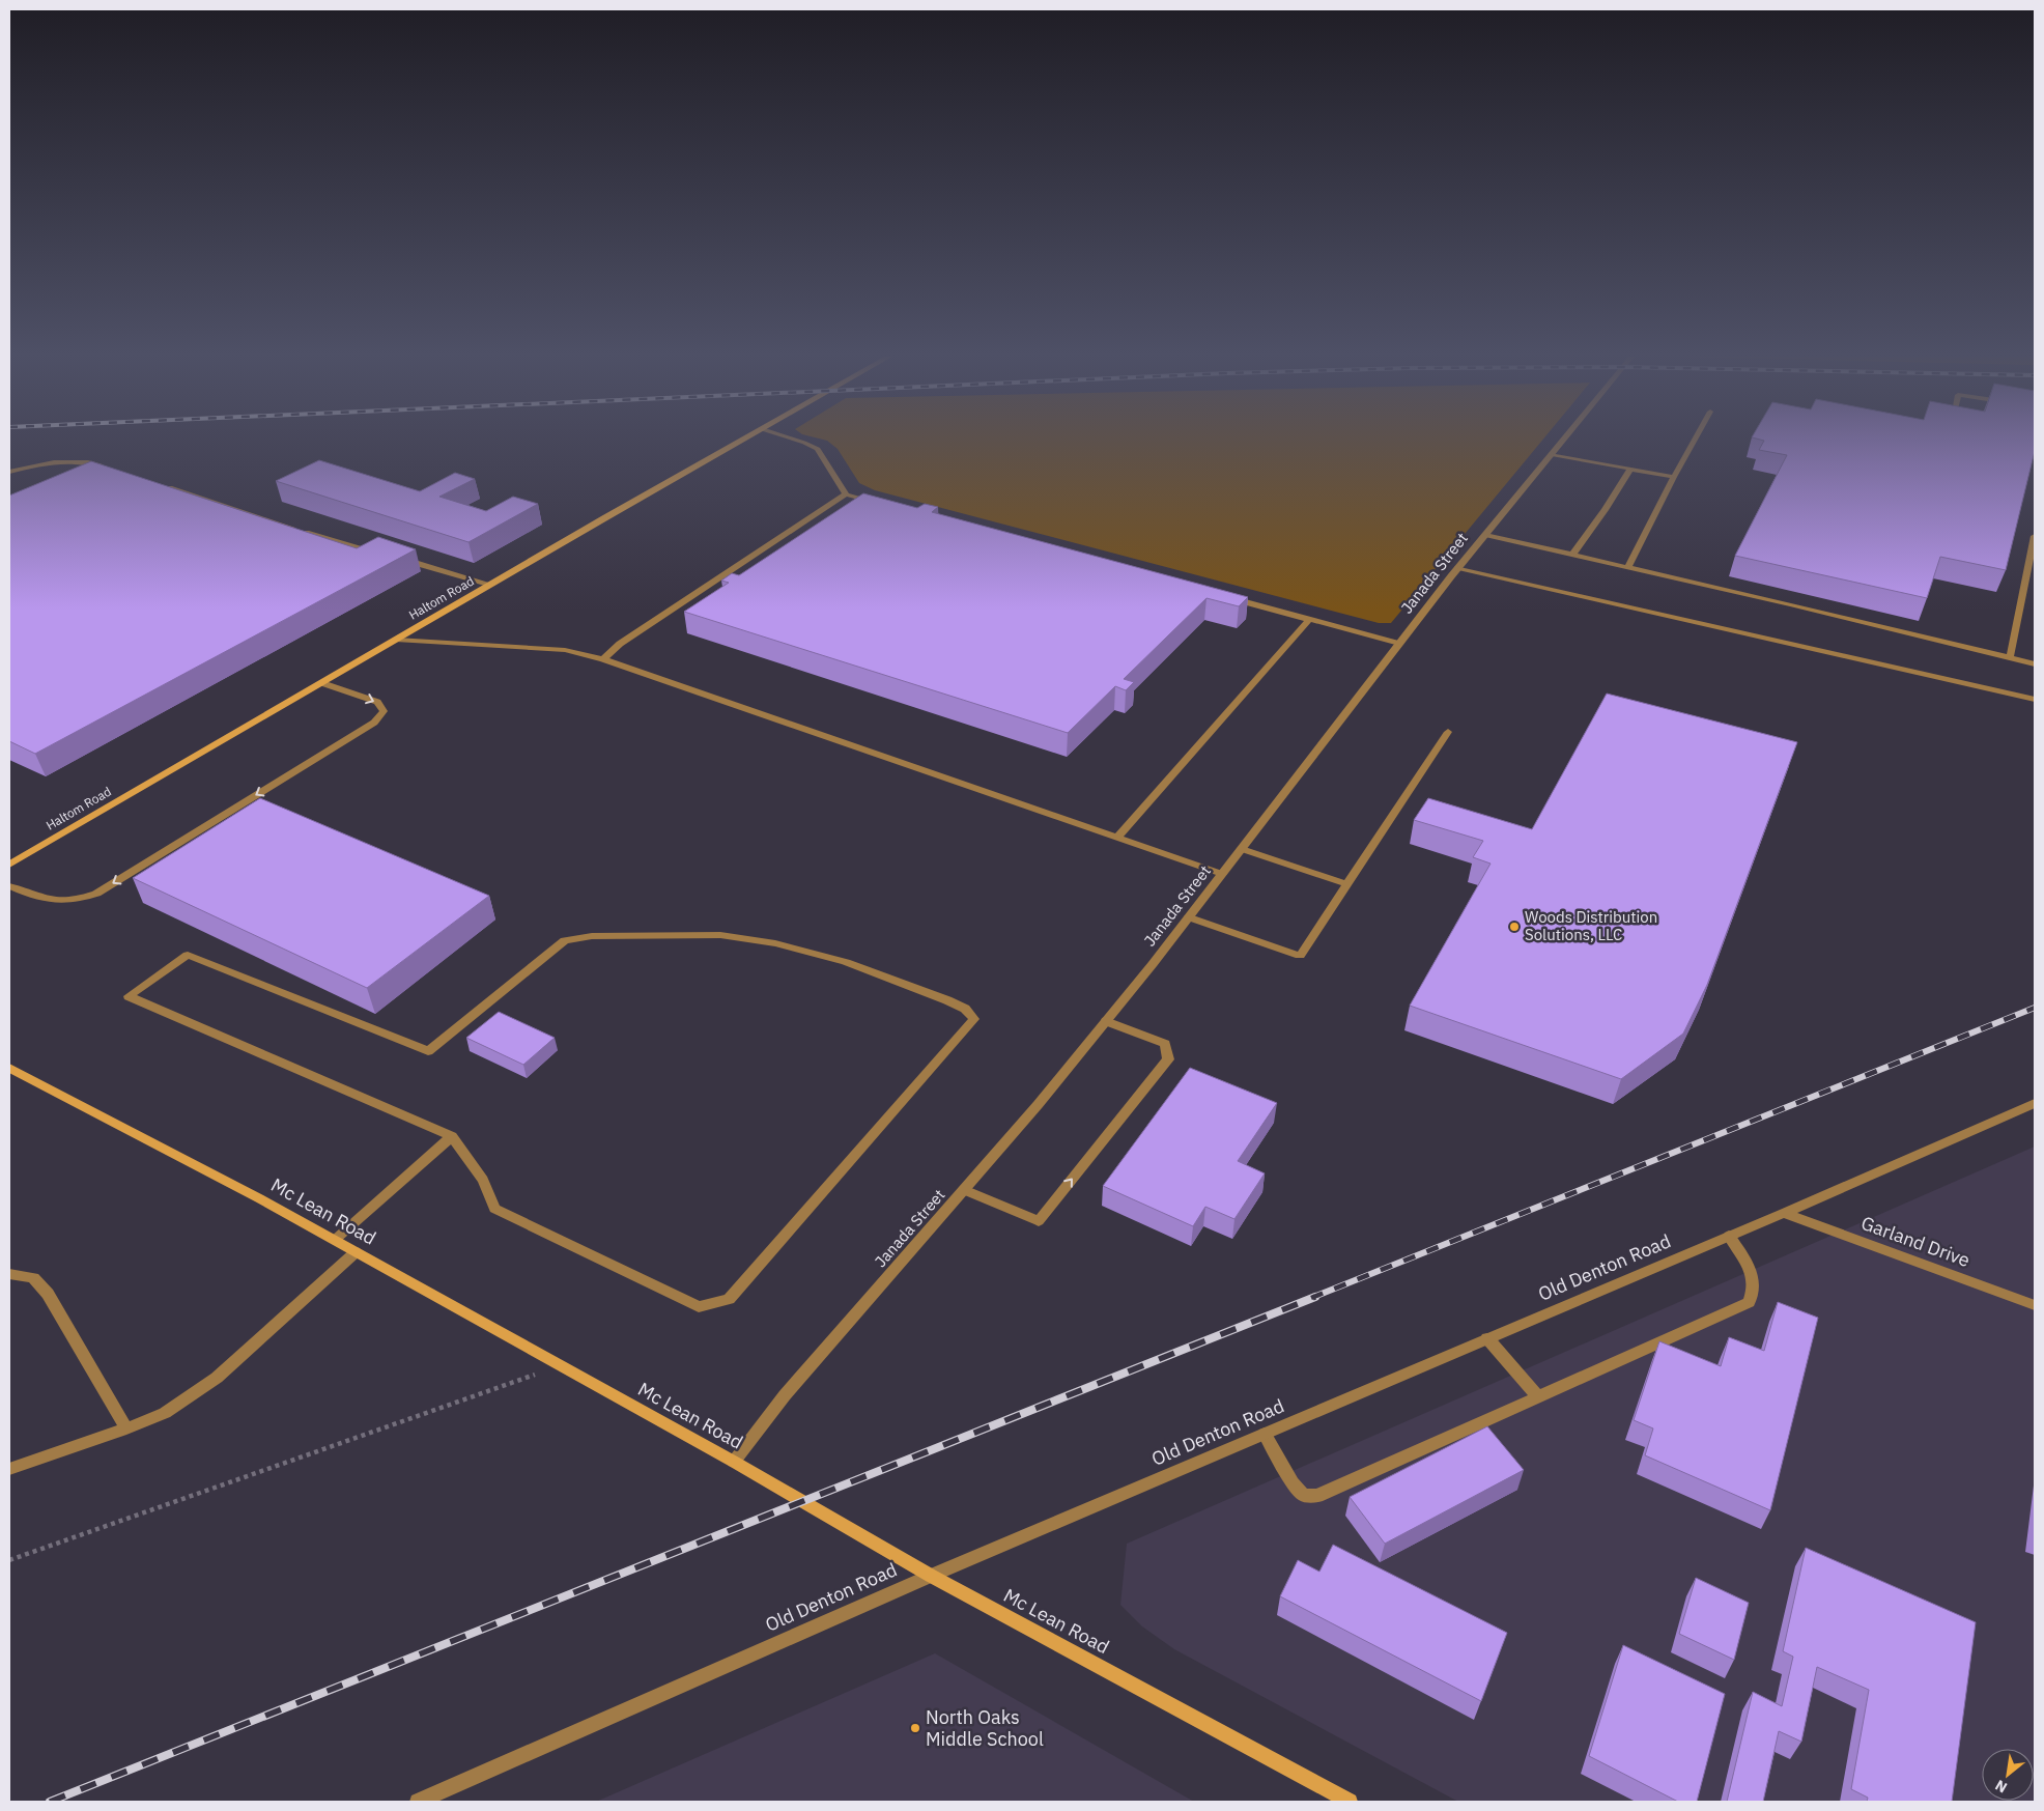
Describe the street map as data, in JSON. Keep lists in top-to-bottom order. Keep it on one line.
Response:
{"streets":{"main road":["Haltom Road","Mc Lean Road"],"street":["Janada Street","Garland Drive","Old Denton Road"]},"crossings":[["Janada Street","Mc Lean Road"],["Mc Lean Road","Old Denton Road"],["Garland Drive","Old Denton Road"]],"places":["Woods Distribution Solutions, LLC","North Oaks Middle School"],"north":"bottom left"}
